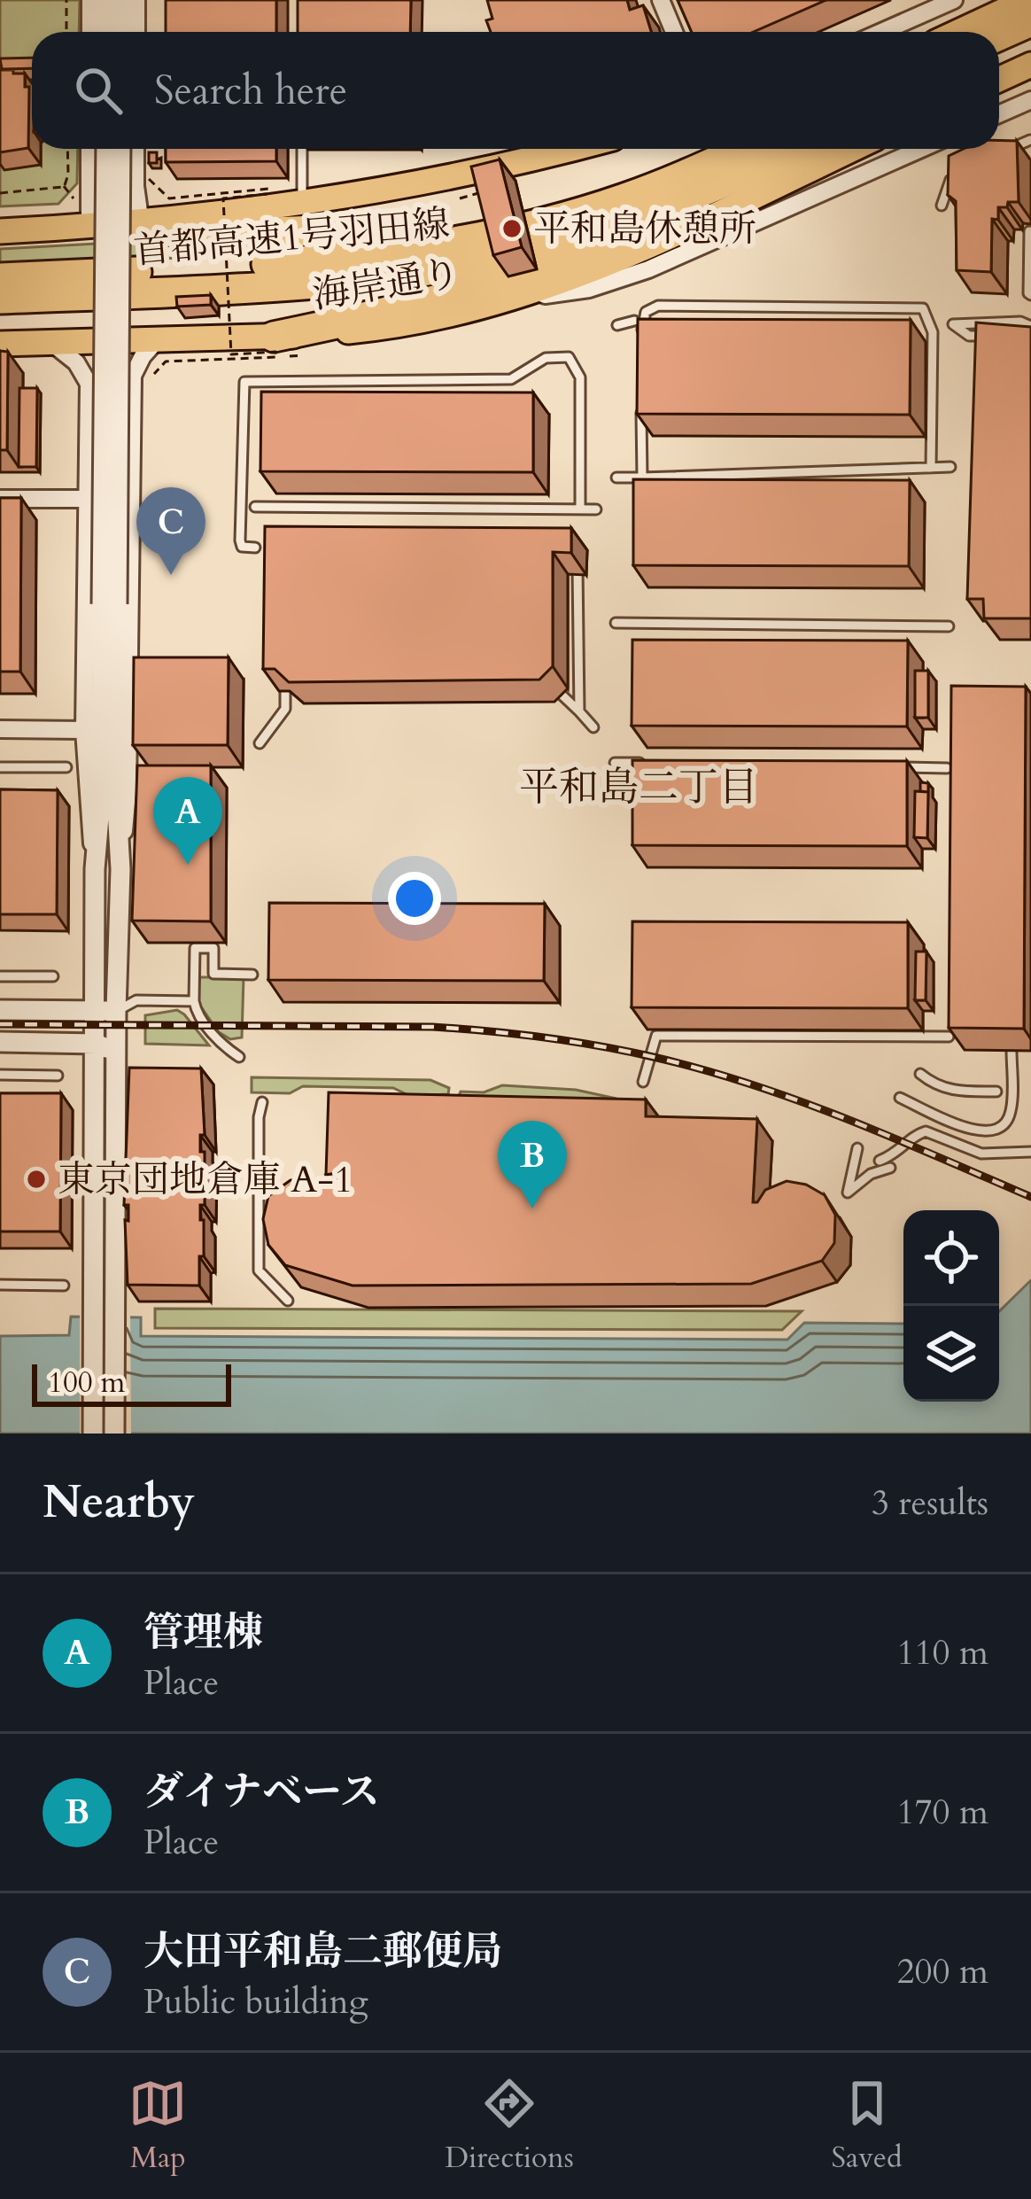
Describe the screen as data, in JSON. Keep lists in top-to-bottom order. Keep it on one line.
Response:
{"streets":{"highway":["首都高速1号羽田線"],"main road":["海岸通り"]},"districts":["平和島二丁目"],"places":["平和島休憩所","東京団地倉庫 A-1"],"scale_bar":"100 m","page":{"search":"Search here","pins":["C","A","B"],"scale":"100 m","heading":["Nearby","3 results"],"list":[{"mark":"A","name":"管理棟","note":"Place","value":"110 m"},{"mark":"B","name":"ダイナベース","note":"Place","value":"170 m"},{"mark":"C","name":"大田平和島二郵便局","note":"Public building","value":"200 m"}],"nav":["Map","Directions","Saved"]}}
